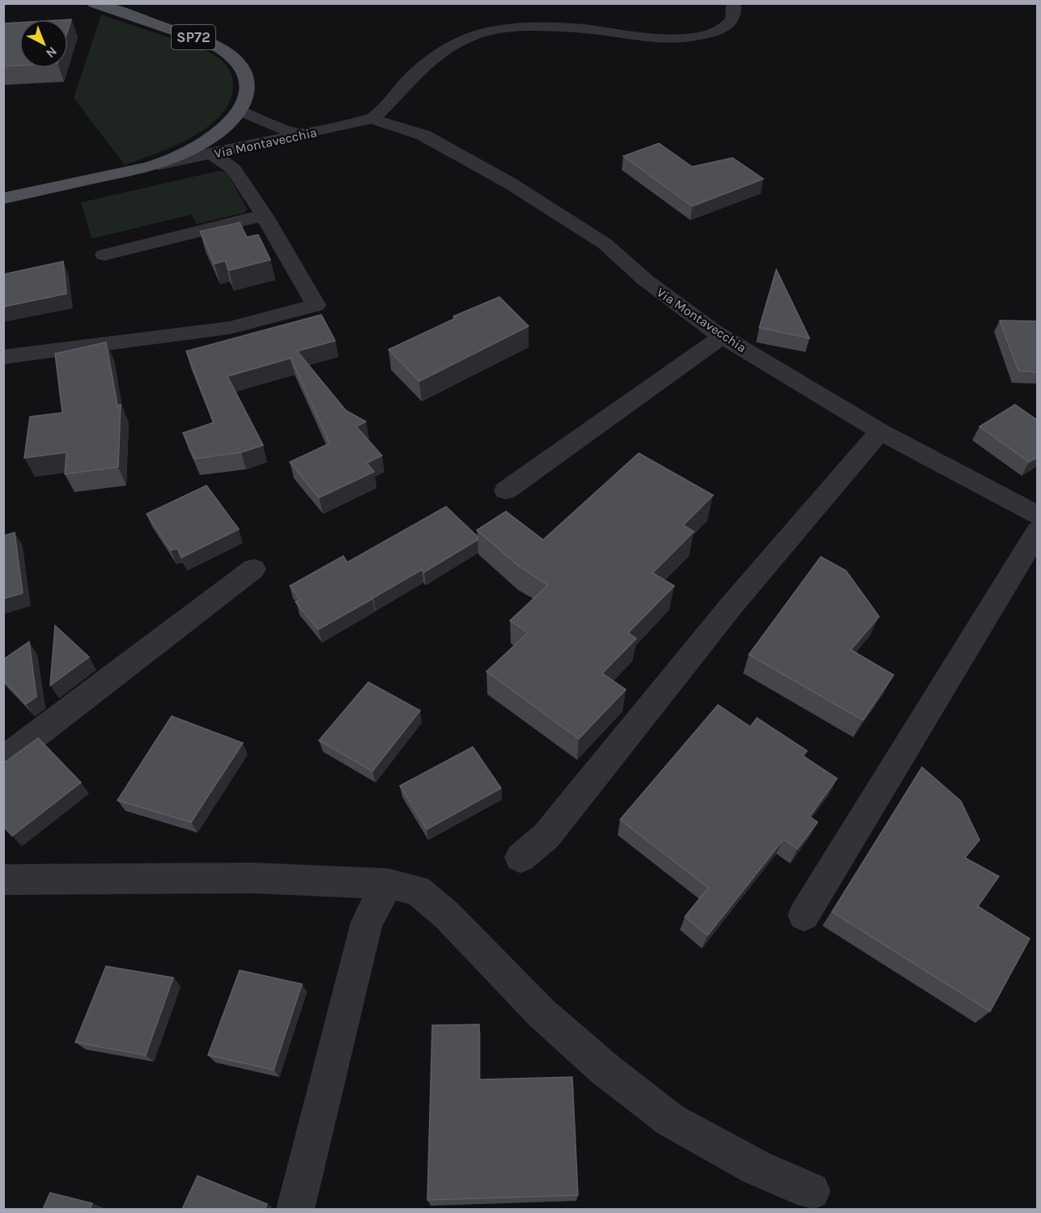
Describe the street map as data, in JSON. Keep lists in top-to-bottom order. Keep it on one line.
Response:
{"streets":{"main road":["SP72","Via Montavecchia"]},"north":"bottom right"}
